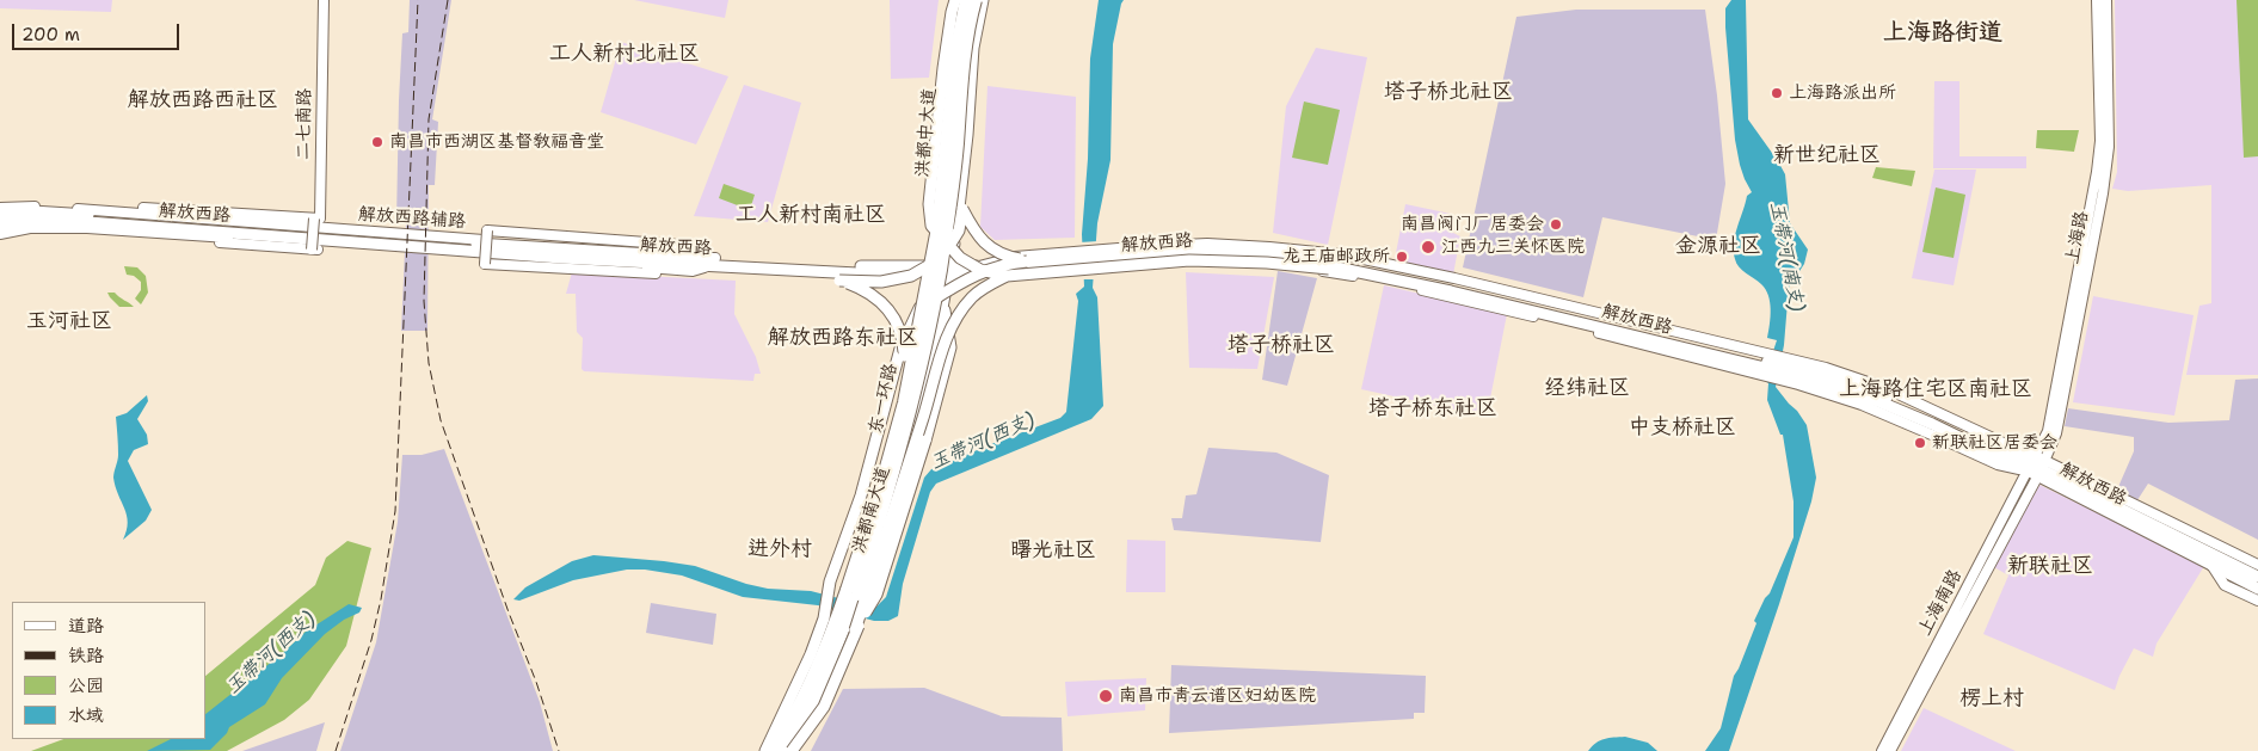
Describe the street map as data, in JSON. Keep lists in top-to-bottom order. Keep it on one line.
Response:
{"streets":{"highway":["东一环路"],"main road":["二七南路","洪都中大道","解放西路","解放西路辅路","上海路","洪都南大道","上海南路"]},"crossings":[["二七南路","解放西路辅路"],["洪都中大道","解放西路"],["洪都中大道","洪都南大道"],["解放西路","解放西路辅路"],["解放西路","上海路"],["解放西路","洪都南大道"],["解放西路","上海南路"],["上海路","上海南路"],["东一环路","洪都南大道"]],"districts":["上海路街道","工人新村北社区","塔子桥北社区","解放西路西社区","新世纪社区","工人新村南社区","金源社区","玉河社区","解放西路东社区","塔子桥社区","经纬社区","上海路住宅区南社区","塔子桥东社区","中支桥社区","进外村","曙光社区","新联社区","楞上村"],"water":["玉带河(南支)","玉带河(西支)"],"places":["上海路派出所","南昌市西湖区基督教福音堂","南昌阀门厂居委会","江西九三关怀医院","龙王庙邮政所","新联社区居委会","南昌市青云谱区妇幼医院"],"legend":["道路","铁路","公园","水域"],"scale_bar":"200 m"}
